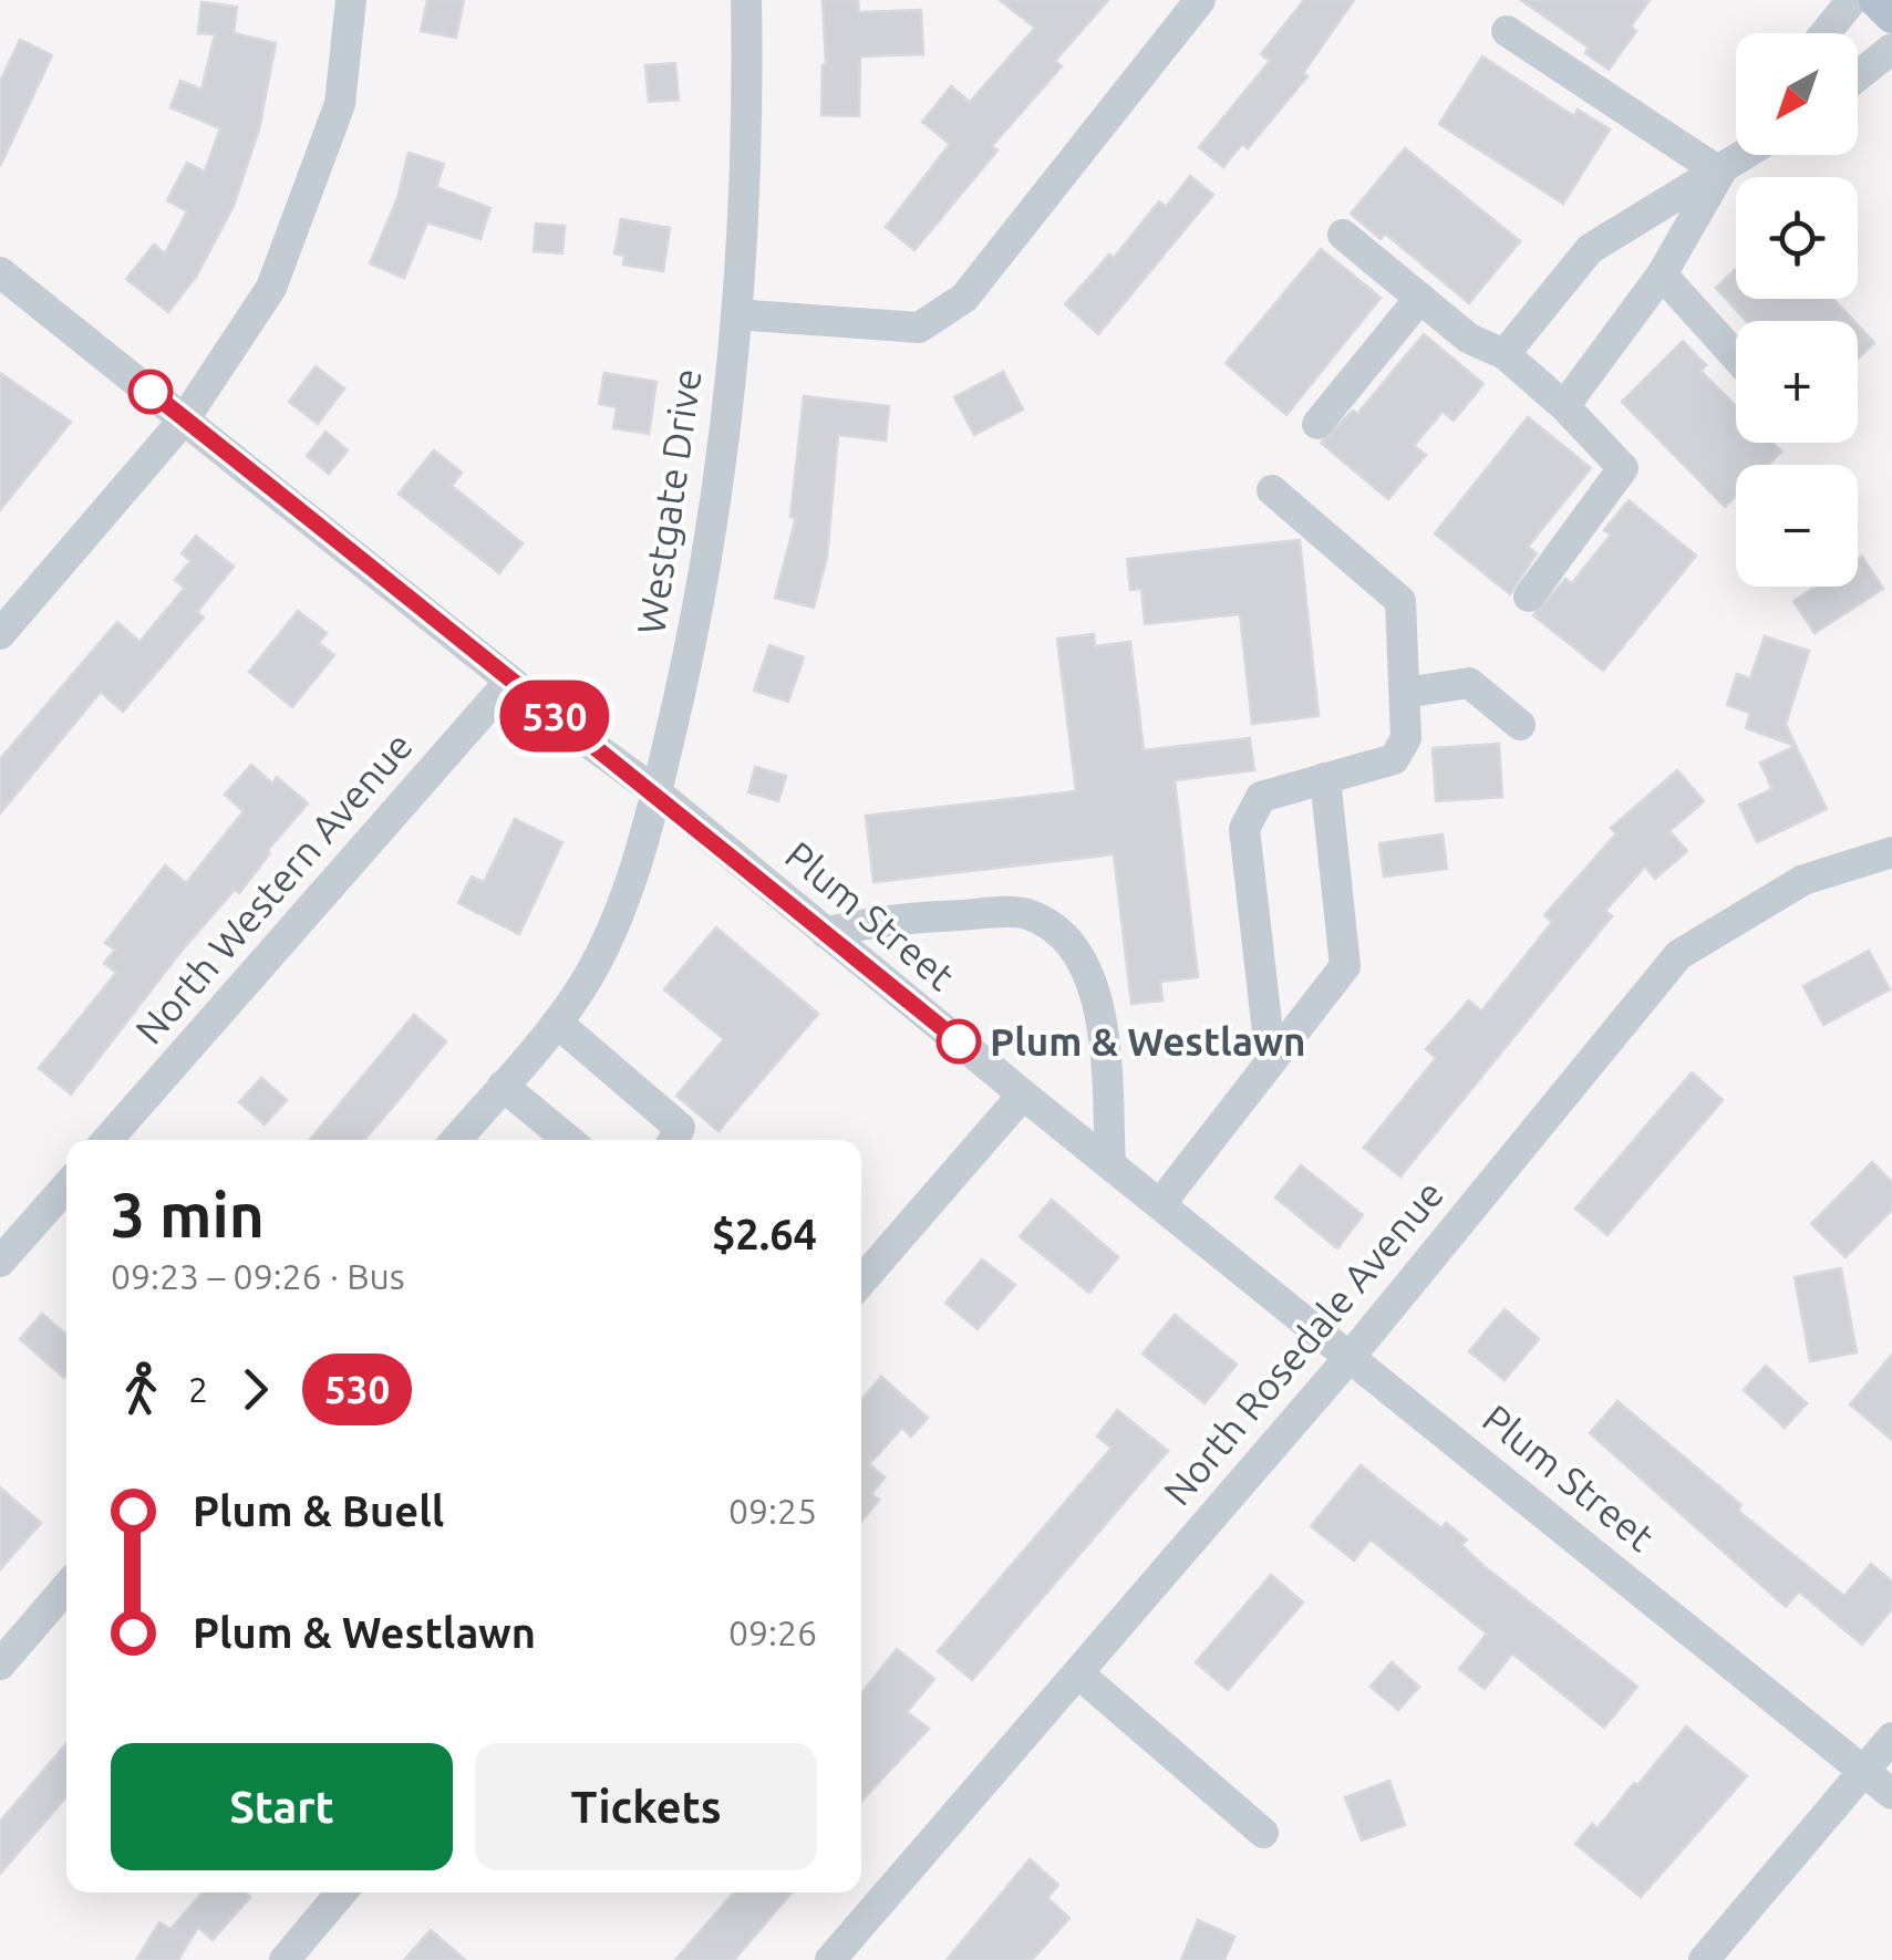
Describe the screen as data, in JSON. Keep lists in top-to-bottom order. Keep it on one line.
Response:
{"streets":{"street":["Westgate Drive","North Western Avenue","Plum Street","North Rosedale Avenue"]},"crossings":[["Westgate Drive","Plum Street"],["North Western Avenue","Plum Street"],["Plum Street","North Rosedale Avenue"]],"places":["Plum & Westlawn"],"lines":["bus line 530"],"north":"bottom left","page":{"on_map":"530","map_buttons":["+","−"],"heading":["3 min","09:23 – 09:26 · Bus","$2.64"],"legs":["2","530"],"list":[{"name":"Plum & Buell","value":"09:25"},{"name":"Plum & Westlawn","value":"09:26"}],"buttons":["Start","Tickets"]}}
